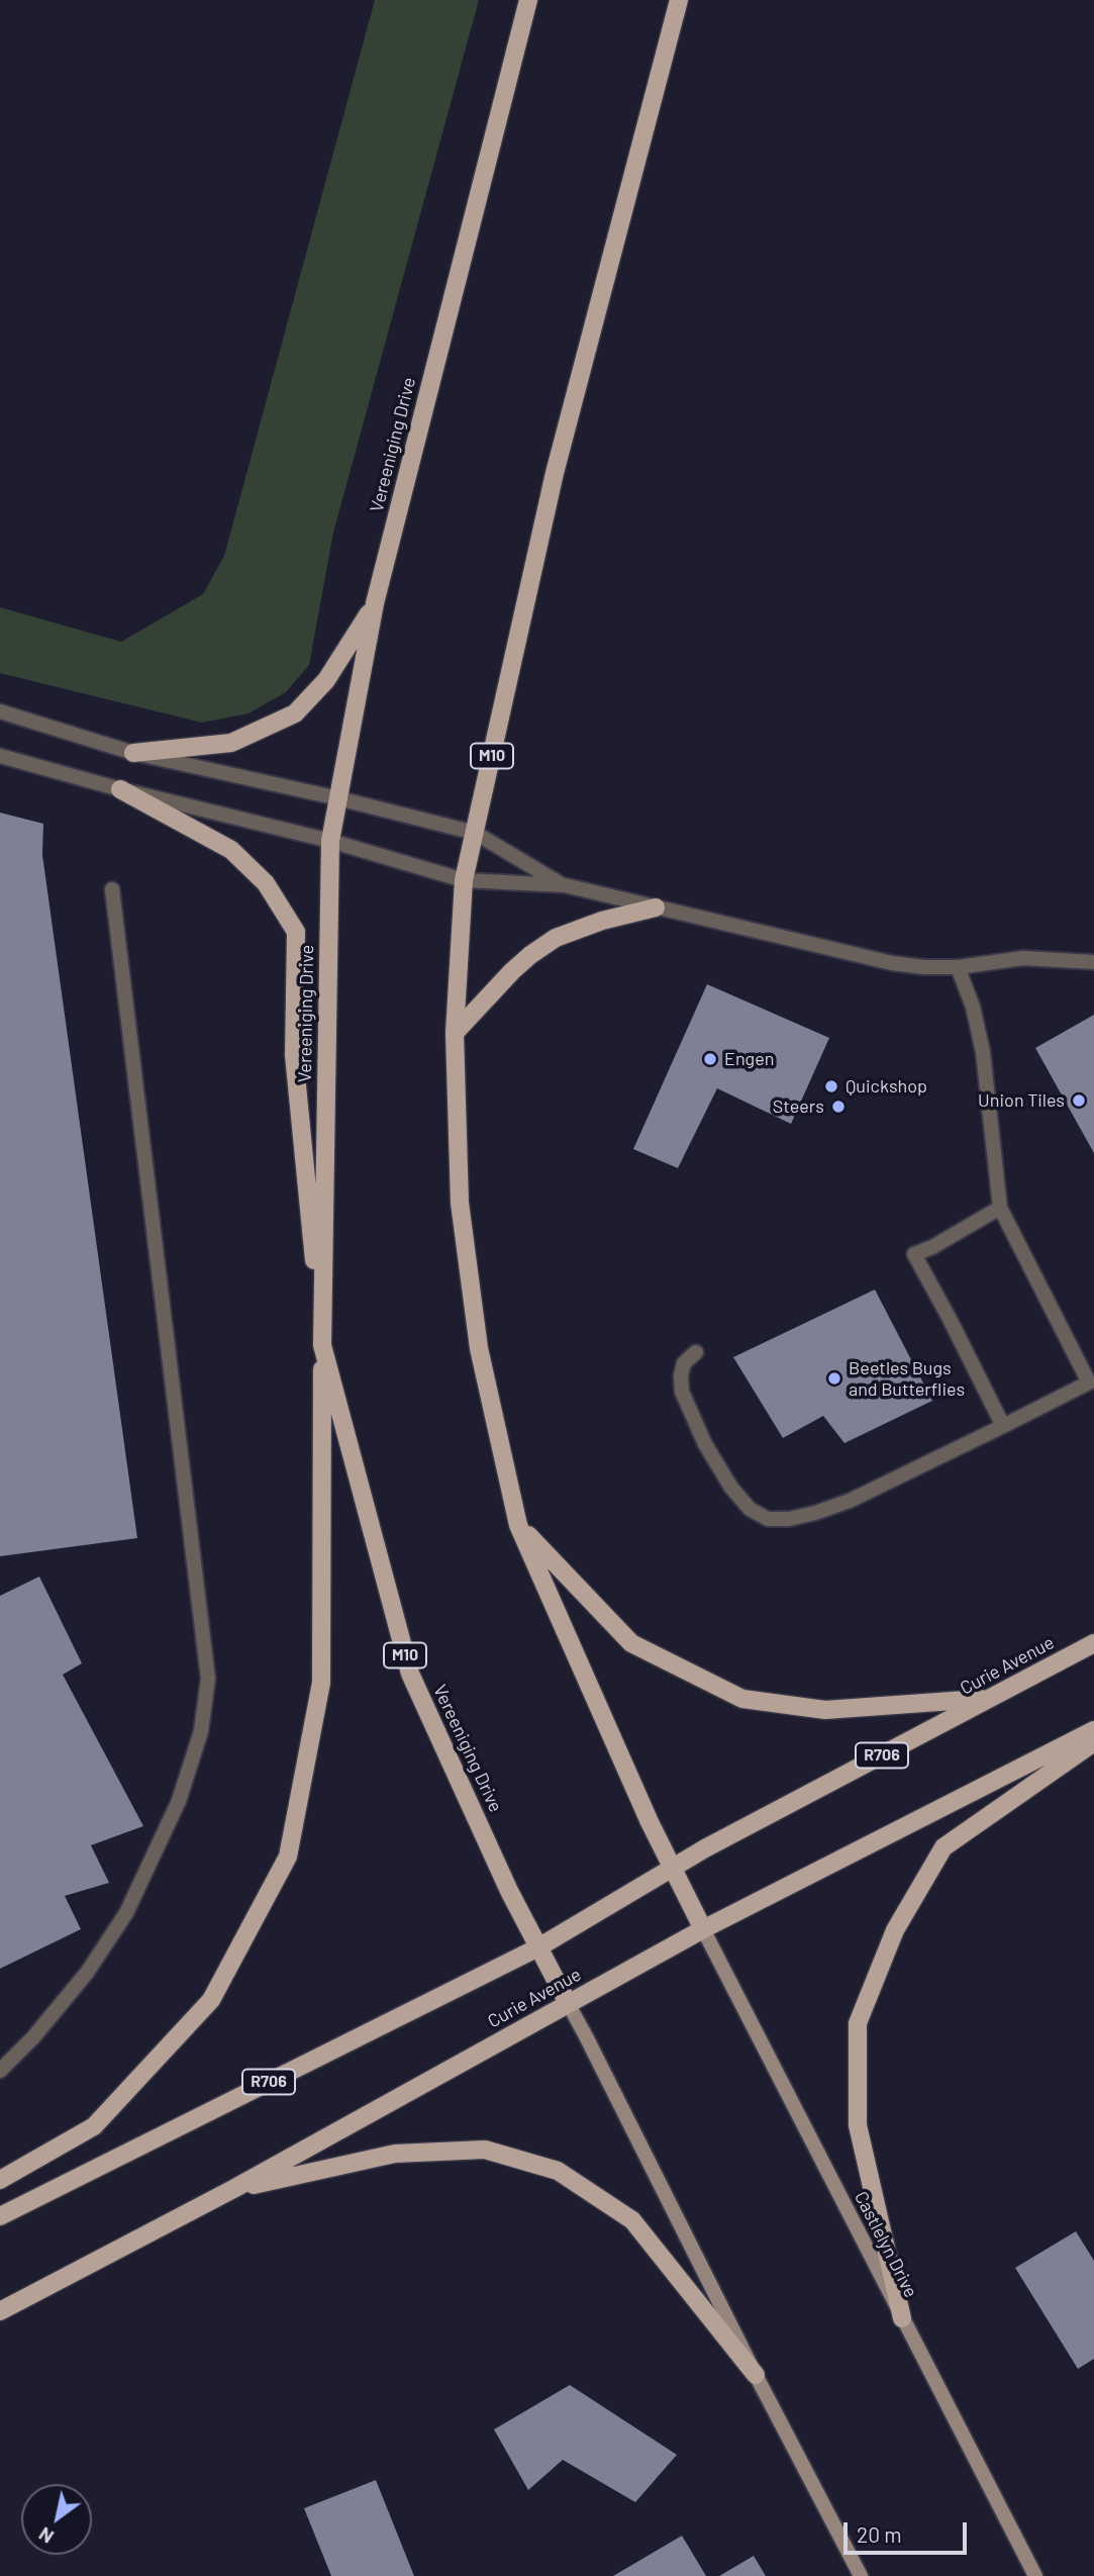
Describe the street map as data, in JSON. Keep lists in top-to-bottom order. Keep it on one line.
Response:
{"streets":{"main road":["Vereeniging Drive","M10","Curie Avenue","R706"],"street":["Castlelyn Drive"]},"crossings":[["Vereeniging Drive","Curie Avenue"],["M10","Curie Avenue"],["M10","Castlelyn Drive"],["Curie Avenue","Castlelyn Drive"]],"places":["Engen","Quickshop","Union Tiles","Steers","Beetles Bugs and Butterflies"],"scale_bar":"20 m","north":"bottom left"}
